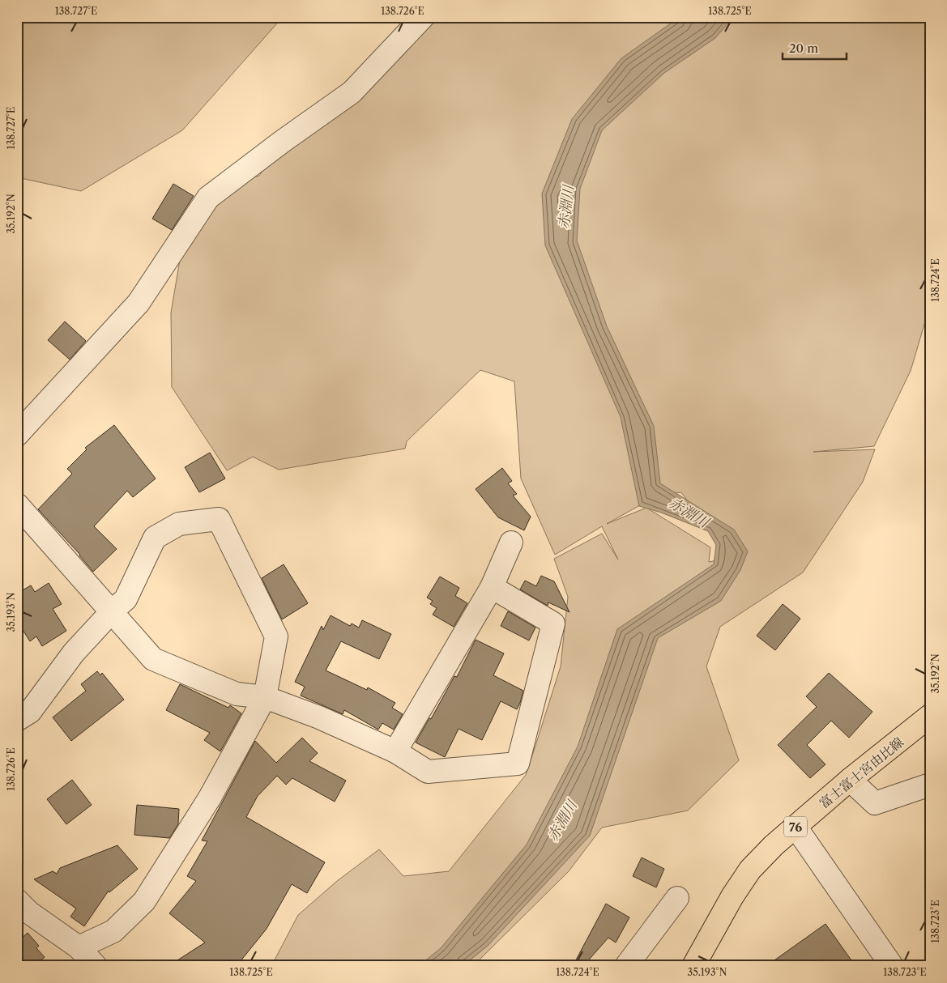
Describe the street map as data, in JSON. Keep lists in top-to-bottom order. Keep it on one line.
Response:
{"streets":{"main road":["富士富士宮由比線","76"]},"water":["赤淵川"],"scale_bar":"20 m","coordinates":["138.727°E","138.726°E","138.725°E","35.192°N","138.724°E","35.193°N","138.723°E"]}
